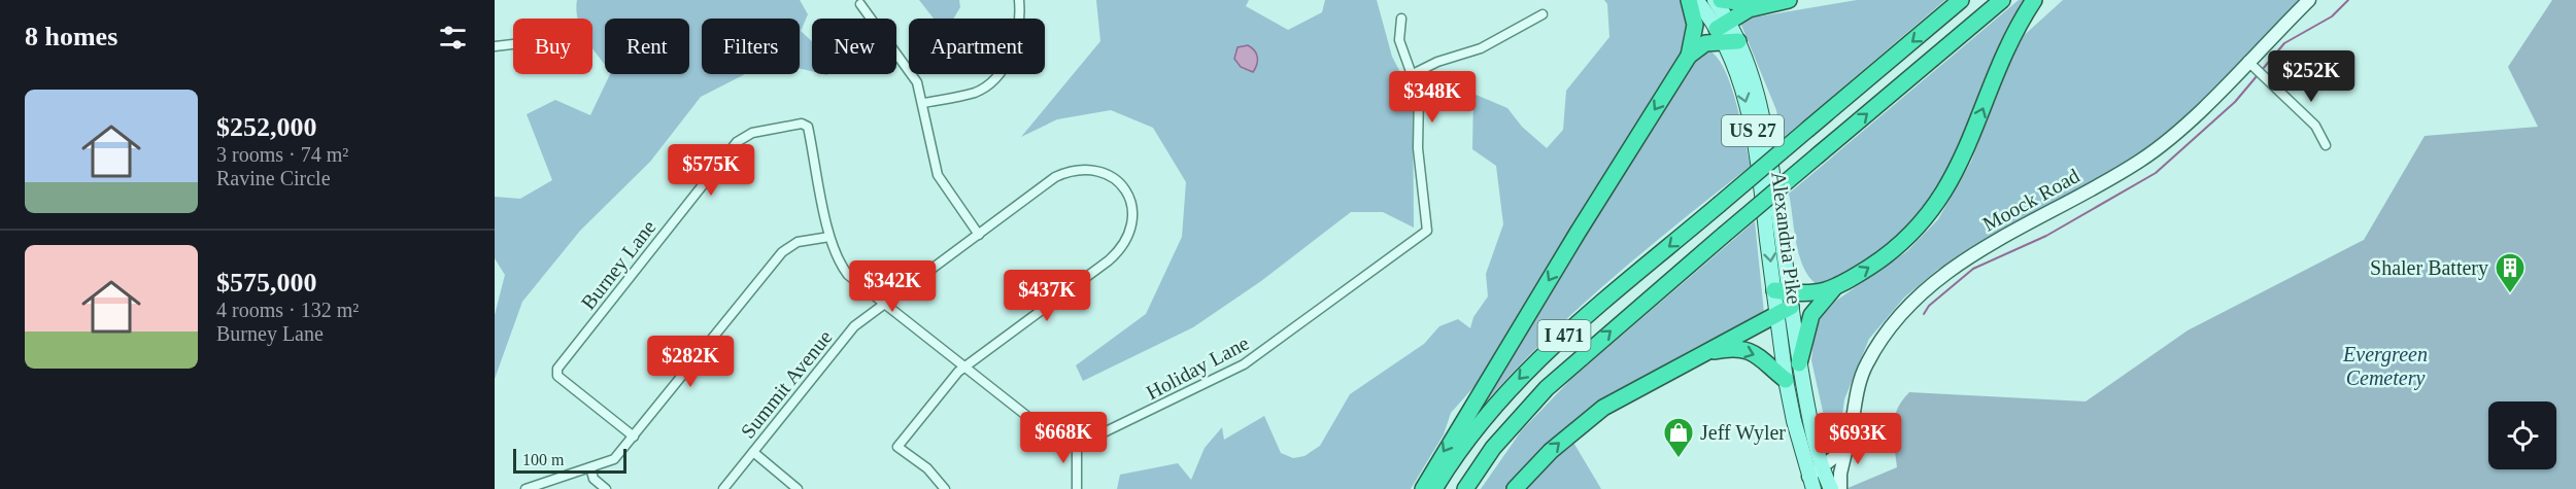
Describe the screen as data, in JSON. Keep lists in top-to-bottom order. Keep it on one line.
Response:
{"streets":{"highway":["I 471"],"main road":["US 27","Moock Road","Alexandria Pike"],"street":["Burney Lane","Holiday Lane","Summit Avenue"]},"crossings":[["Burney Lane","Summit Avenue"]],"parks":["Evergreen Cemetery"],"places":{"building":["Shaler Battery"],"shop":["Jeff Wyler"]},"scale_bar":"100 m","page":{"heading":"8 homes","chip":["Buy","Rent","Filters","New","Apartment"],"price":["$252K","$348K","$575K","$342K","$437K","$282K","$668K","$693K"],"list":[{"name":"$252,000","note":"3 rooms · 74 m² · Ravine Circle"},{"name":"$575,000","note":"4 rooms · 132 m² · Burney Lane"}],"scale":"100 m"}}
